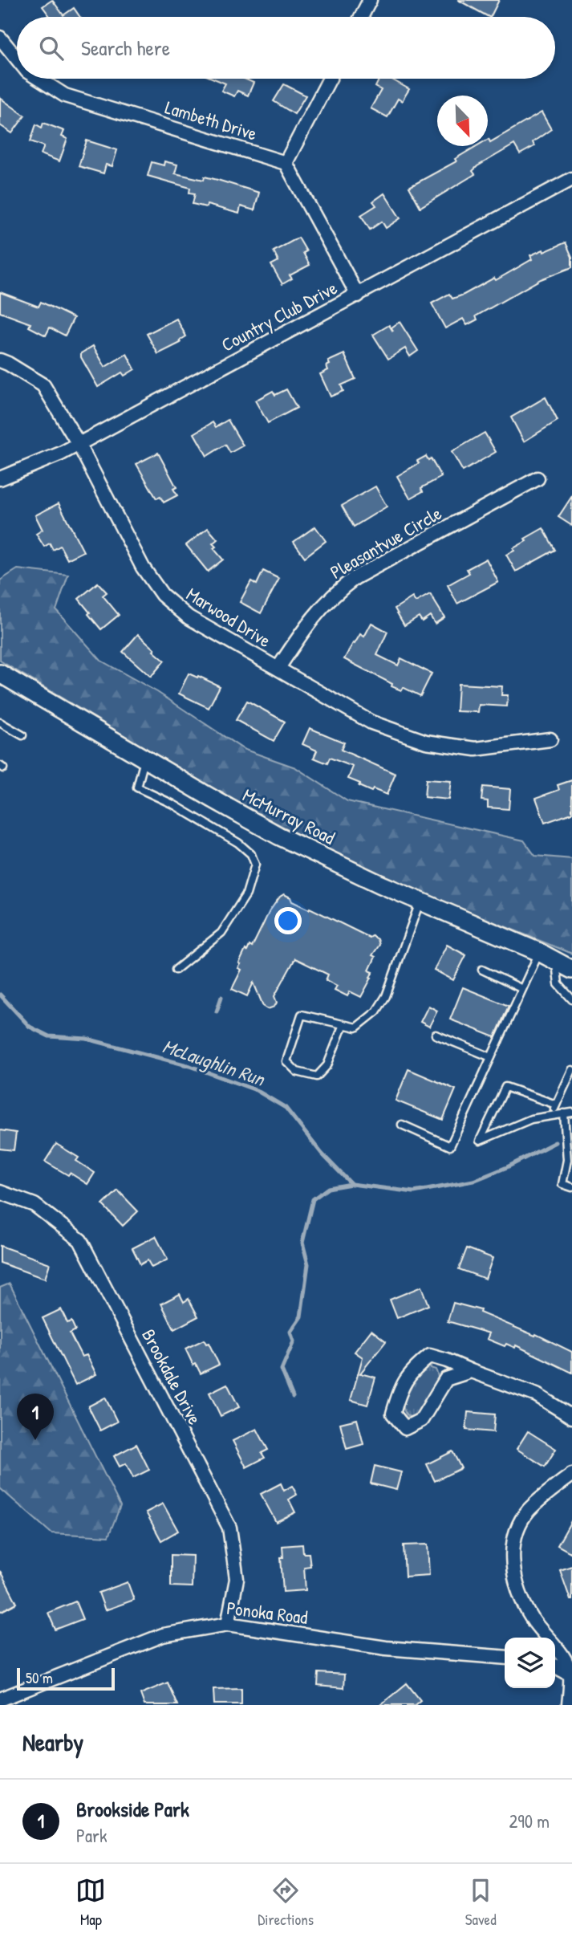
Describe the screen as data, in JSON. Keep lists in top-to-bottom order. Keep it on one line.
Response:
{"streets":{"main road":["McMurray Road"],"street":["Lambeth Drive","Country Club Drive","Pleasantvue Circle","Marwood Drive","Brookdale Drive","Ponoka Road"]},"crossings":[["Country Club Drive","Marwood Drive"],["Pleasantvue Circle","Marwood Drive"],["Brookdale Drive","Ponoka Road"]],"water":["McLaughlin Run"],"scale_bar":"50 m","north":"bottom right","page":{"search":"Search here","pins":"1","scale":"50 m","heading":"Nearby","list":[{"mark":"1","name":"Brookside Park","note":"Park","value":"290 m"}],"nav":["Map","Directions","Saved"]}}
